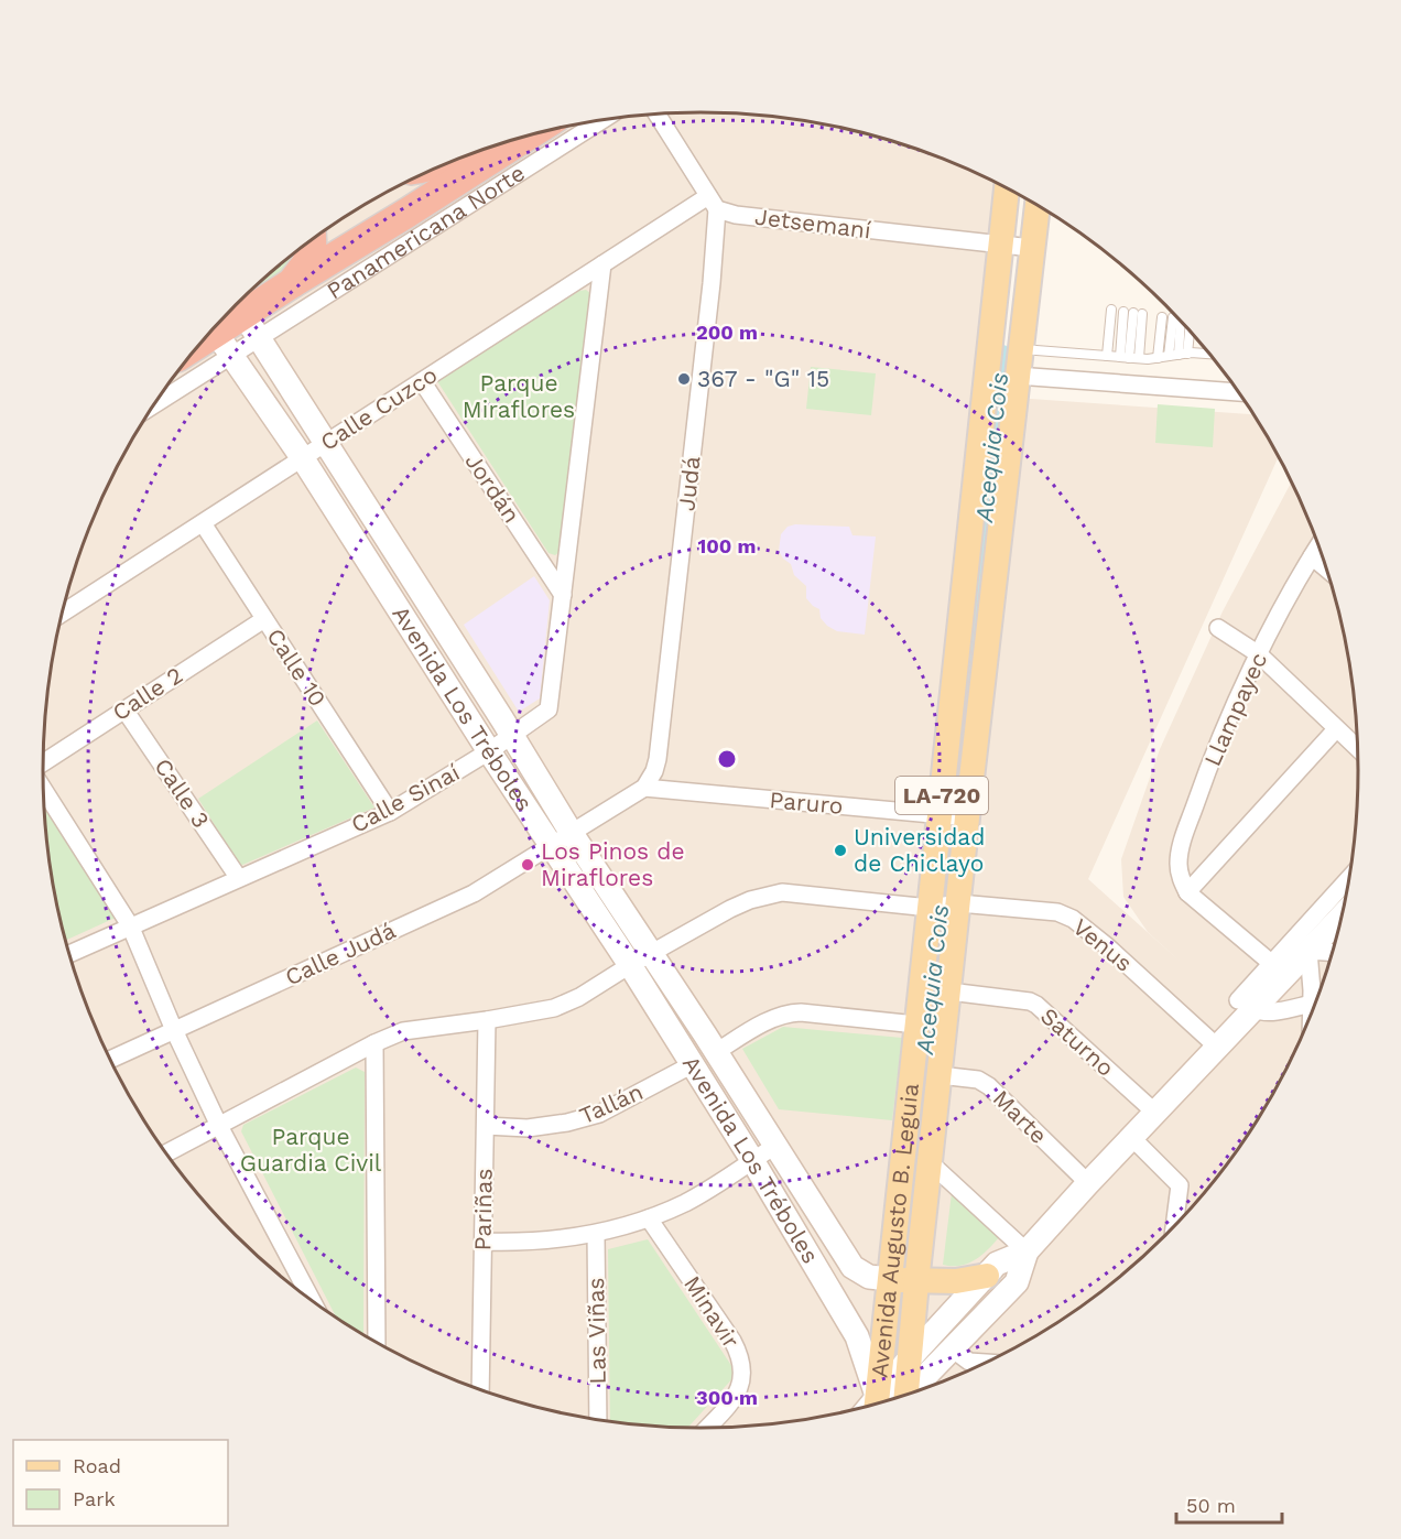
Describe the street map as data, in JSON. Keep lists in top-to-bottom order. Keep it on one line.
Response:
{"streets":{"highway":["Panamericana Norte"],"main road":["Avenida Los Tréboles","LA-720","Avenida Augusto B. Leguia"],"street":["Jetsemaní","Calle Cuzco","Judá","Jordán","Calle 10","Calle 2","Llampayec","Calle 3","Calle Sinaí","Paruro","Venus","Calle Judá","Saturno","Tallán","Marte","Pariñas","Minavir","Las Viñas"]},"crossings":[["Jetsemaní","Calle Cuzco"],["Jetsemaní","Judá"],["Jetsemaní","Avenida Augusto B. Leguia"],["Panamericana Norte","Avenida Los Tréboles"],["Calle Cuzco","Judá"],["Calle Cuzco","Jordán"],["Calle Cuzco","Calle 10"],["Calle Cuzco","Avenida Los Tréboles"],["Calle Cuzco","Calle Sinaí"],["Judá","Paruro"],["Jordán","Calle Sinaí"],["Calle 10","Calle 2"],["Calle 10","Calle Sinaí"],["Calle 2","Calle 3"],["Avenida Los Tréboles","Calle Sinaí"],["Avenida Los Tréboles","Venus"],["Avenida Los Tréboles","Calle Judá"],["Avenida Los Tréboles","Tallán"],["Avenida Los Tréboles","Avenida Augusto B. Leguia"],["Calle 3","Calle Sinaí"],["Paruro","Avenida Augusto B. Leguia"],["Venus","Pariñas"],["Venus","Avenida Augusto B. Leguia"],["Saturno","Avenida Augusto B. Leguia"],["Tallán","Pariñas"],["Marte","Avenida Augusto B. Leguia"]],"water":["Acequia Cois"],"parks":["Parque Miraflores","Parque Guardia Civil"],"places":["367 - \"G\" 15","Universidad de Chiclayo","Los Pinos de Miraflores"],"legend":["Road","Park"],"scale_bar":"50 m","rings":["200 m","100 m","300 m"]}
